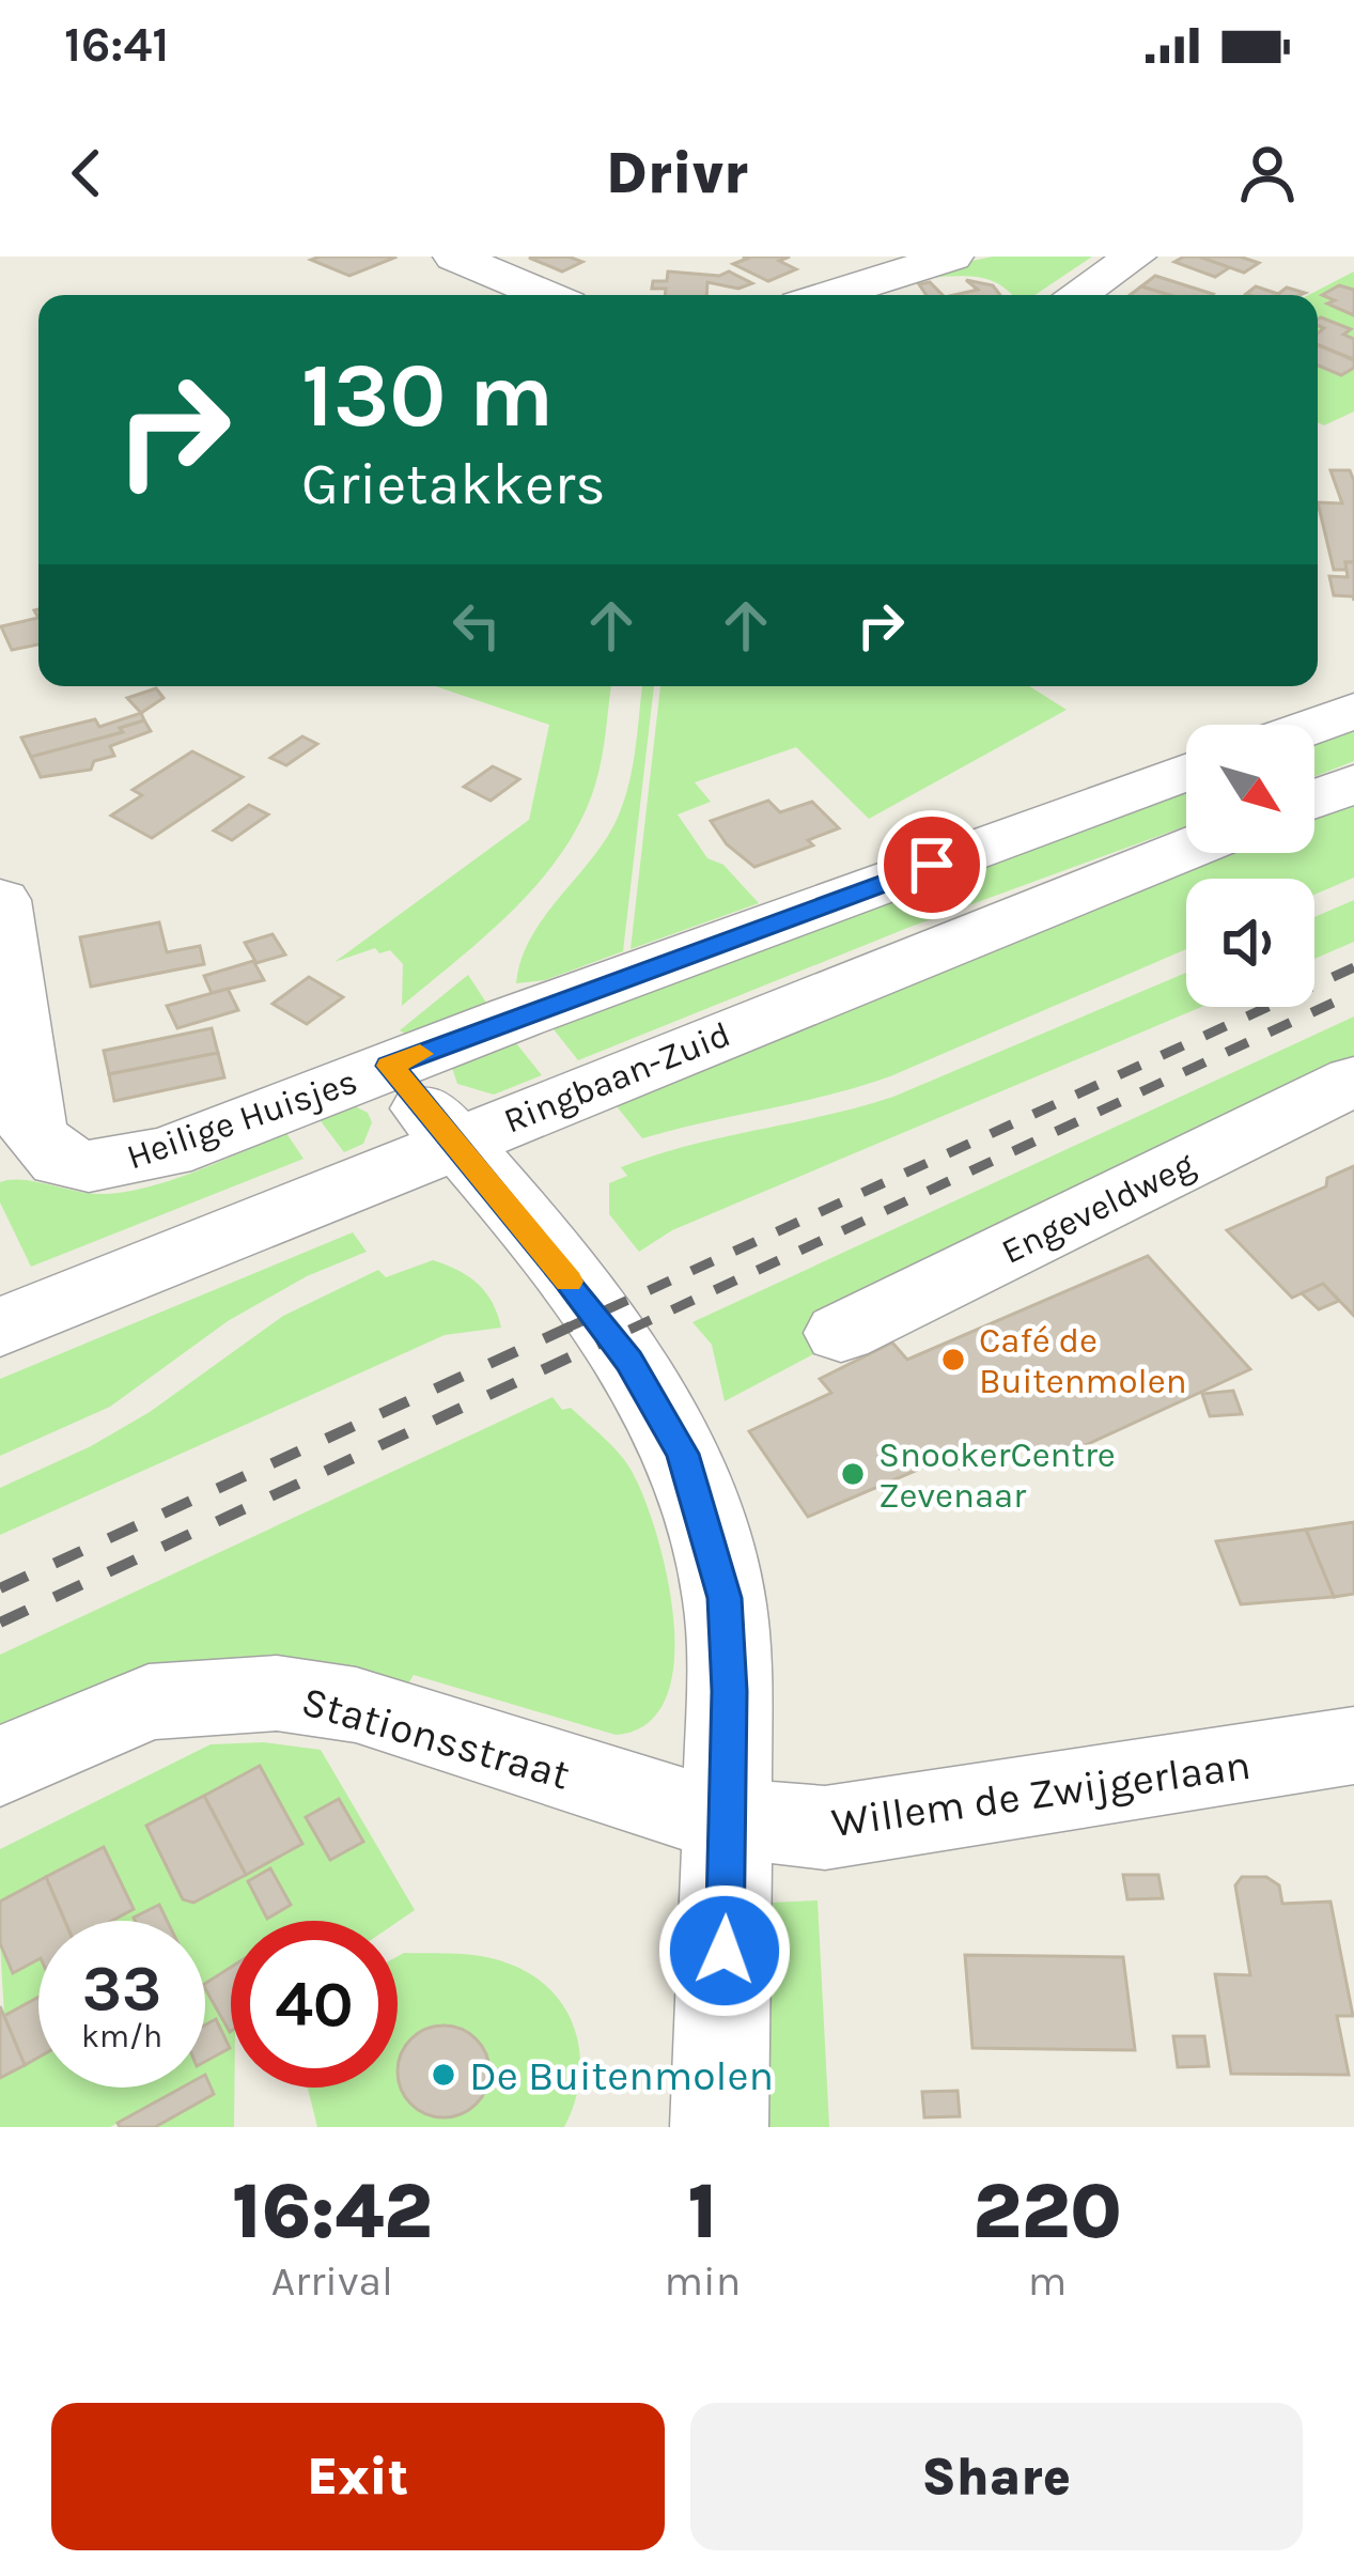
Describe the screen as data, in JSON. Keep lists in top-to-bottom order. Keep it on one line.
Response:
{"streets":{"street":["Ringbaan-Zuid","Heilige Huisjes","Engeveldweg","Stationsstraat","Willem de Zwijgerlaan"]},"crossings":[["Stationsstraat","Willem de Zwijgerlaan"]],"places":["Café de Buitenmolen","SnookerCentre Zevenaar","De Buitenmolen"],"north":"bottom right","page":{"status":"16:41","header":"Drivr","turn":["130 m","Grietakkers"],"speed":"33 km/h","limit":"40","eta":["16:42","Arrival","1","min","220","m"],"buttons":["Exit","Share"]}}
